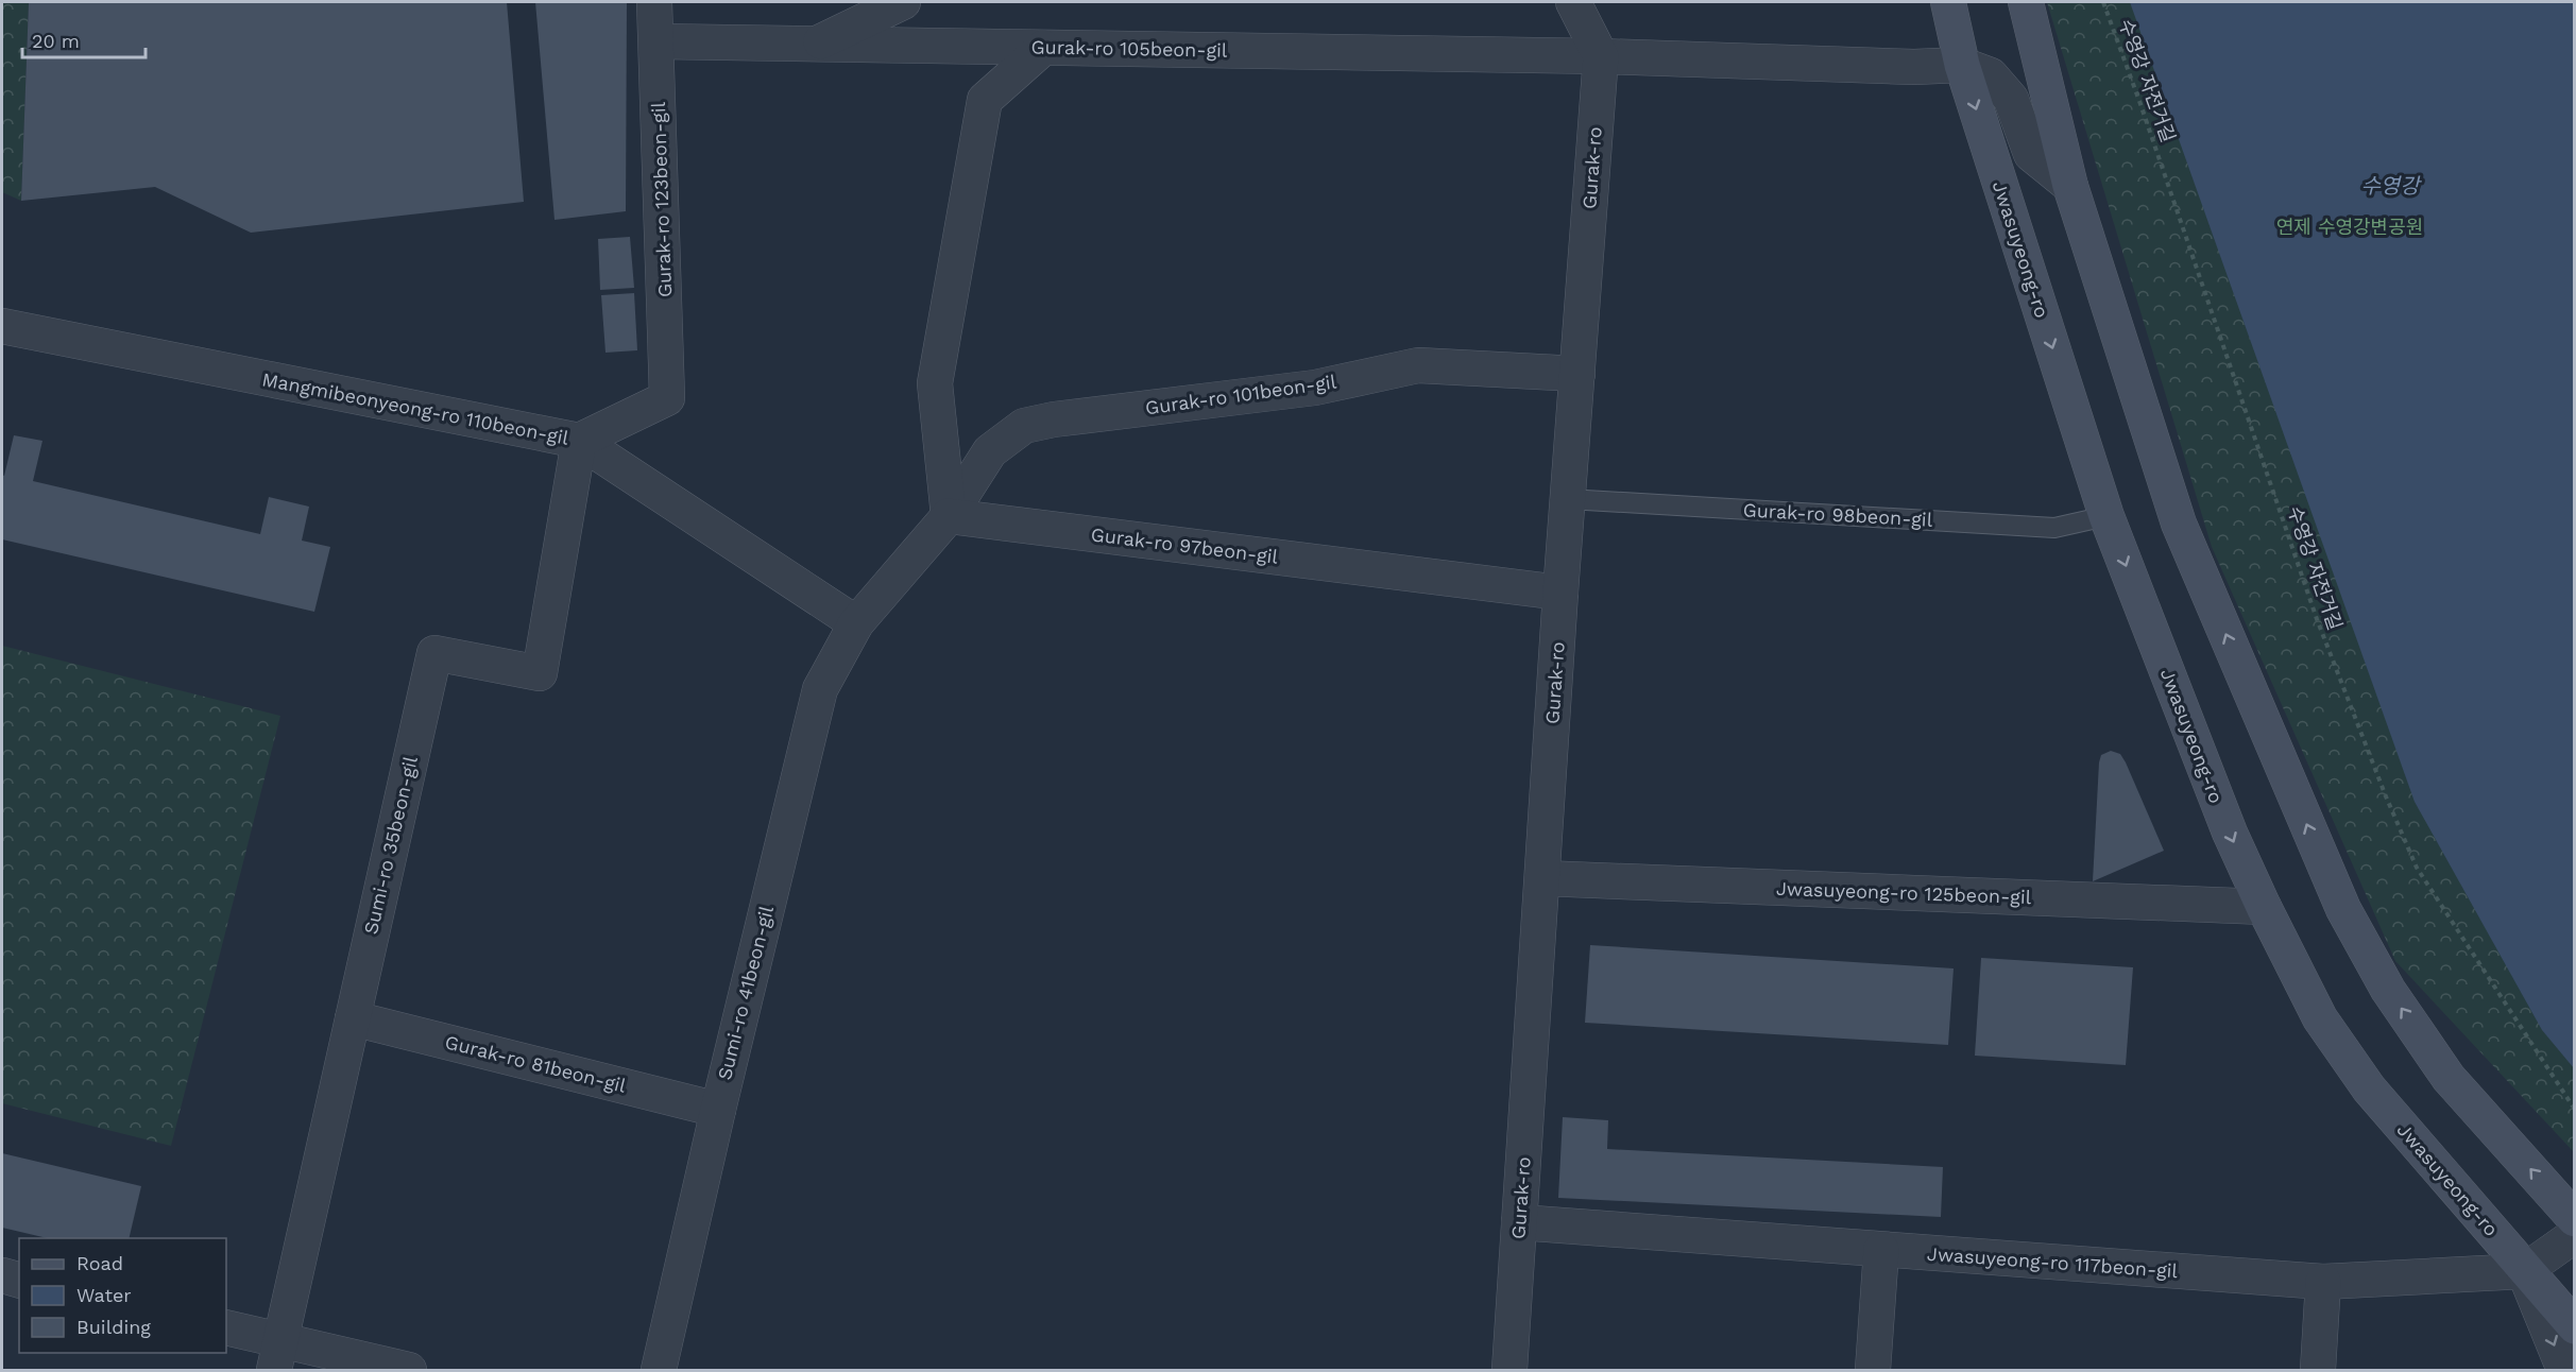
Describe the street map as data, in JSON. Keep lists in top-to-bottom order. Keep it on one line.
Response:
{"streets":{"main road":["Jwasuyeong-ro"],"street":["Gurak-ro 105beon-gil","Gurak-ro","Gurak-ro 123beon-gil","Gurak-ro 101beon-gil","Mangmibeonyeong-ro 110beon-gil","Gurak-ro 97beon-gil","Sumi-ro 35beon-gil","Jwasuyeong-ro 125beon-gil","Sumi-ro 41beon-gil","Gurak-ro 81beon-gil","Jwasuyeong-ro 117beon-gil"],"lane":["Gurak-ro 98beon-gil"],"path":["수영강 자전거길"]},"crossings":[["Gurak-ro 105beon-gil","Gurak-ro"],["Gurak-ro 105beon-gil","Gurak-ro 123beon-gil"],["Gurak-ro","Gurak-ro 101beon-gil"],["Gurak-ro","Gurak-ro 98beon-gil"],["Gurak-ro","Gurak-ro 97beon-gil"],["Gurak-ro","Jwasuyeong-ro 125beon-gil"],["Gurak-ro","Jwasuyeong-ro 117beon-gil"],["Gurak-ro 123beon-gil","Mangmibeonyeong-ro 110beon-gil"],["Gurak-ro 123beon-gil","Sumi-ro 35beon-gil"],["Jwasuyeong-ro","Gurak-ro 98beon-gil"],["Jwasuyeong-ro","Jwasuyeong-ro 125beon-gil"],["Jwasuyeong-ro","Jwasuyeong-ro 117beon-gil"],["Gurak-ro 101beon-gil","Gurak-ro 97beon-gil"],["Mangmibeonyeong-ro 110beon-gil","Sumi-ro 35beon-gil"],["Mangmibeonyeong-ro 110beon-gil","Sumi-ro 41beon-gil"],["Sumi-ro 35beon-gil","Gurak-ro 81beon-gil"],["Sumi-ro 41beon-gil","Gurak-ro 81beon-gil"]],"water":["수영강"],"parks":["연제 수영강변공원"],"legend":["Road","Water","Building"],"scale_bar":"20 m"}
